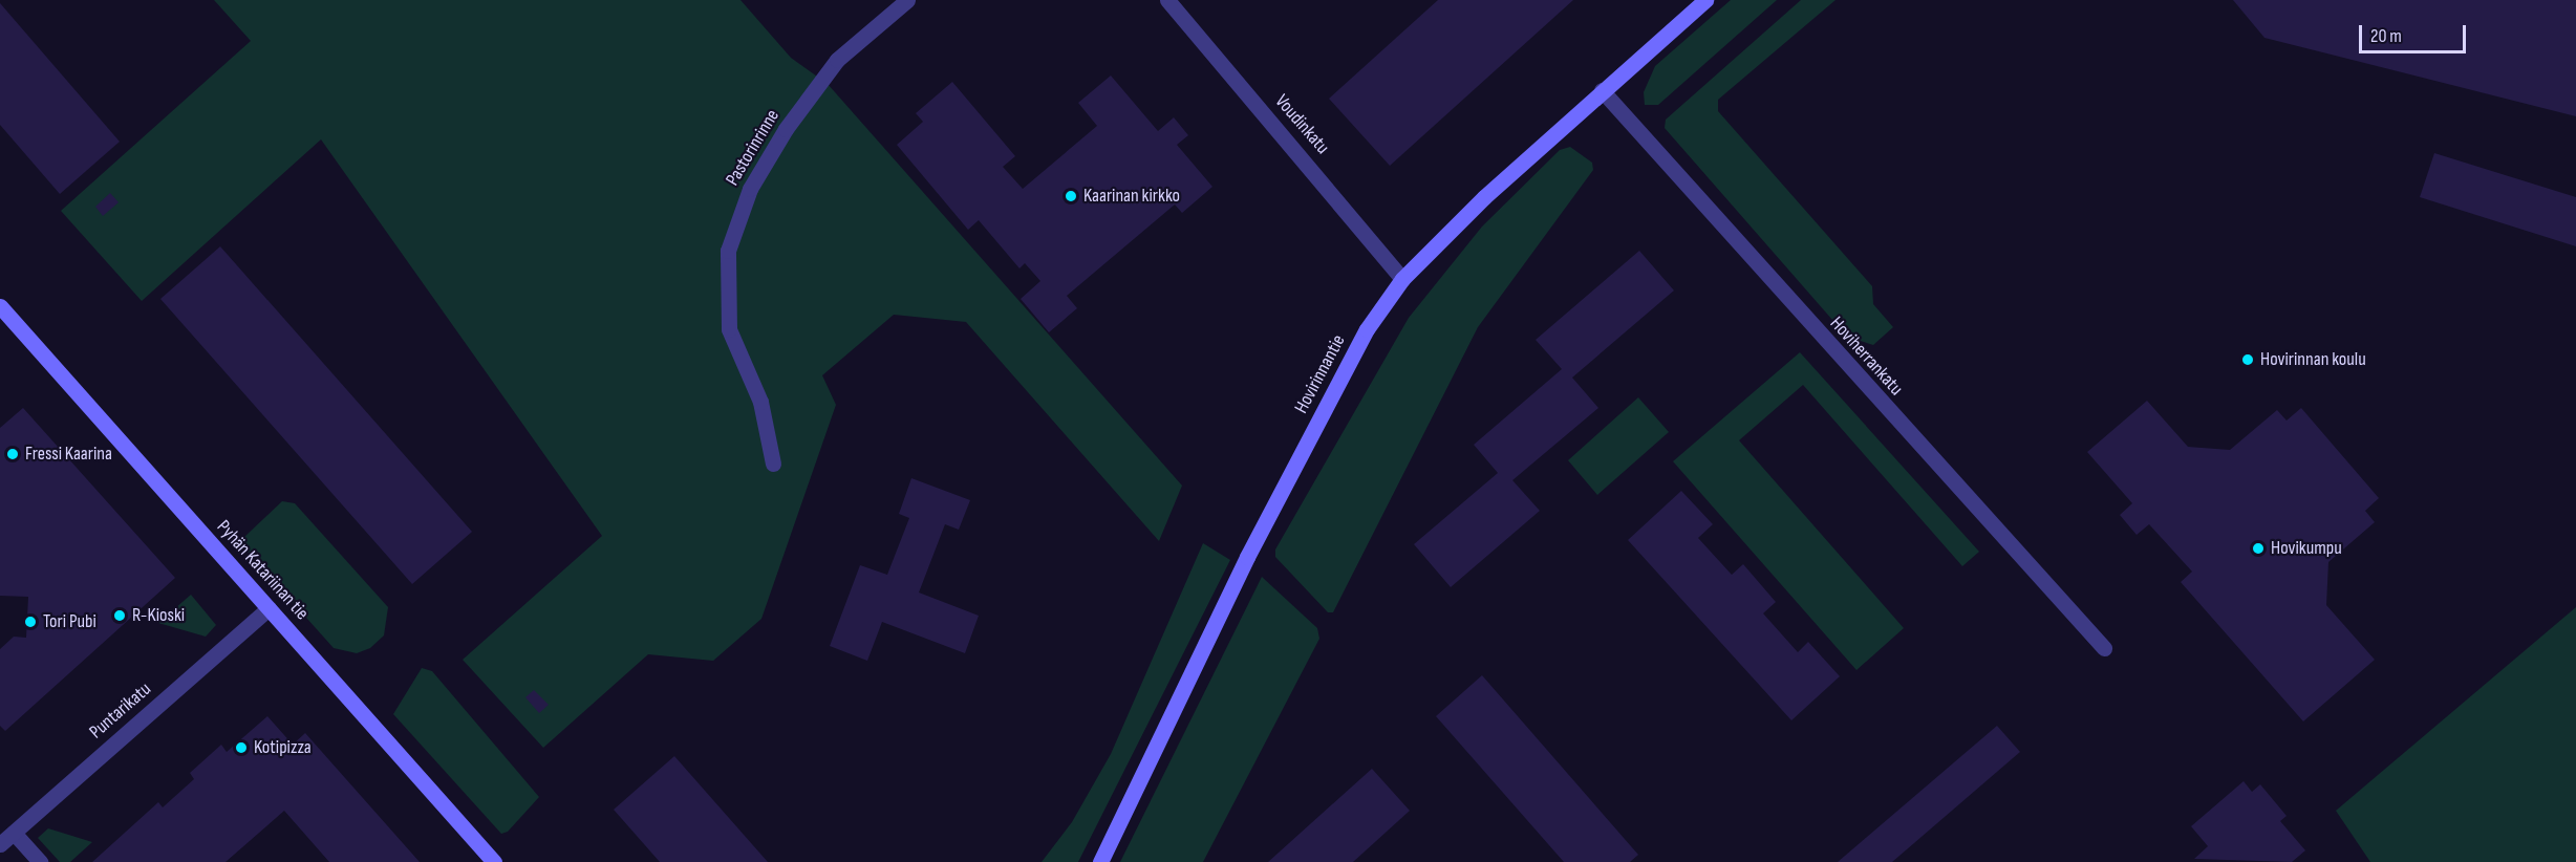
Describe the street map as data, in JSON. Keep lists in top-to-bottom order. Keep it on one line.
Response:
{"streets":{"street":["Voudinkatu","Pastorinrinne","Hoviherrankatu","Hovirinnantie","Pyhän Katariinan tie","Puntarikatu"]},"crossings":[["Voudinkatu","Hovirinnantie"],["Hoviherrankatu","Hovirinnantie"],["Pyhän Katariinan tie","Puntarikatu"]],"places":["Kaarinan kirkko","Hovirinnan koulu","Fressi Kaarina","Hovikumpu","R-Kioski","Tori Pubi","Kotipizza"],"scale_bar":"20 m"}
